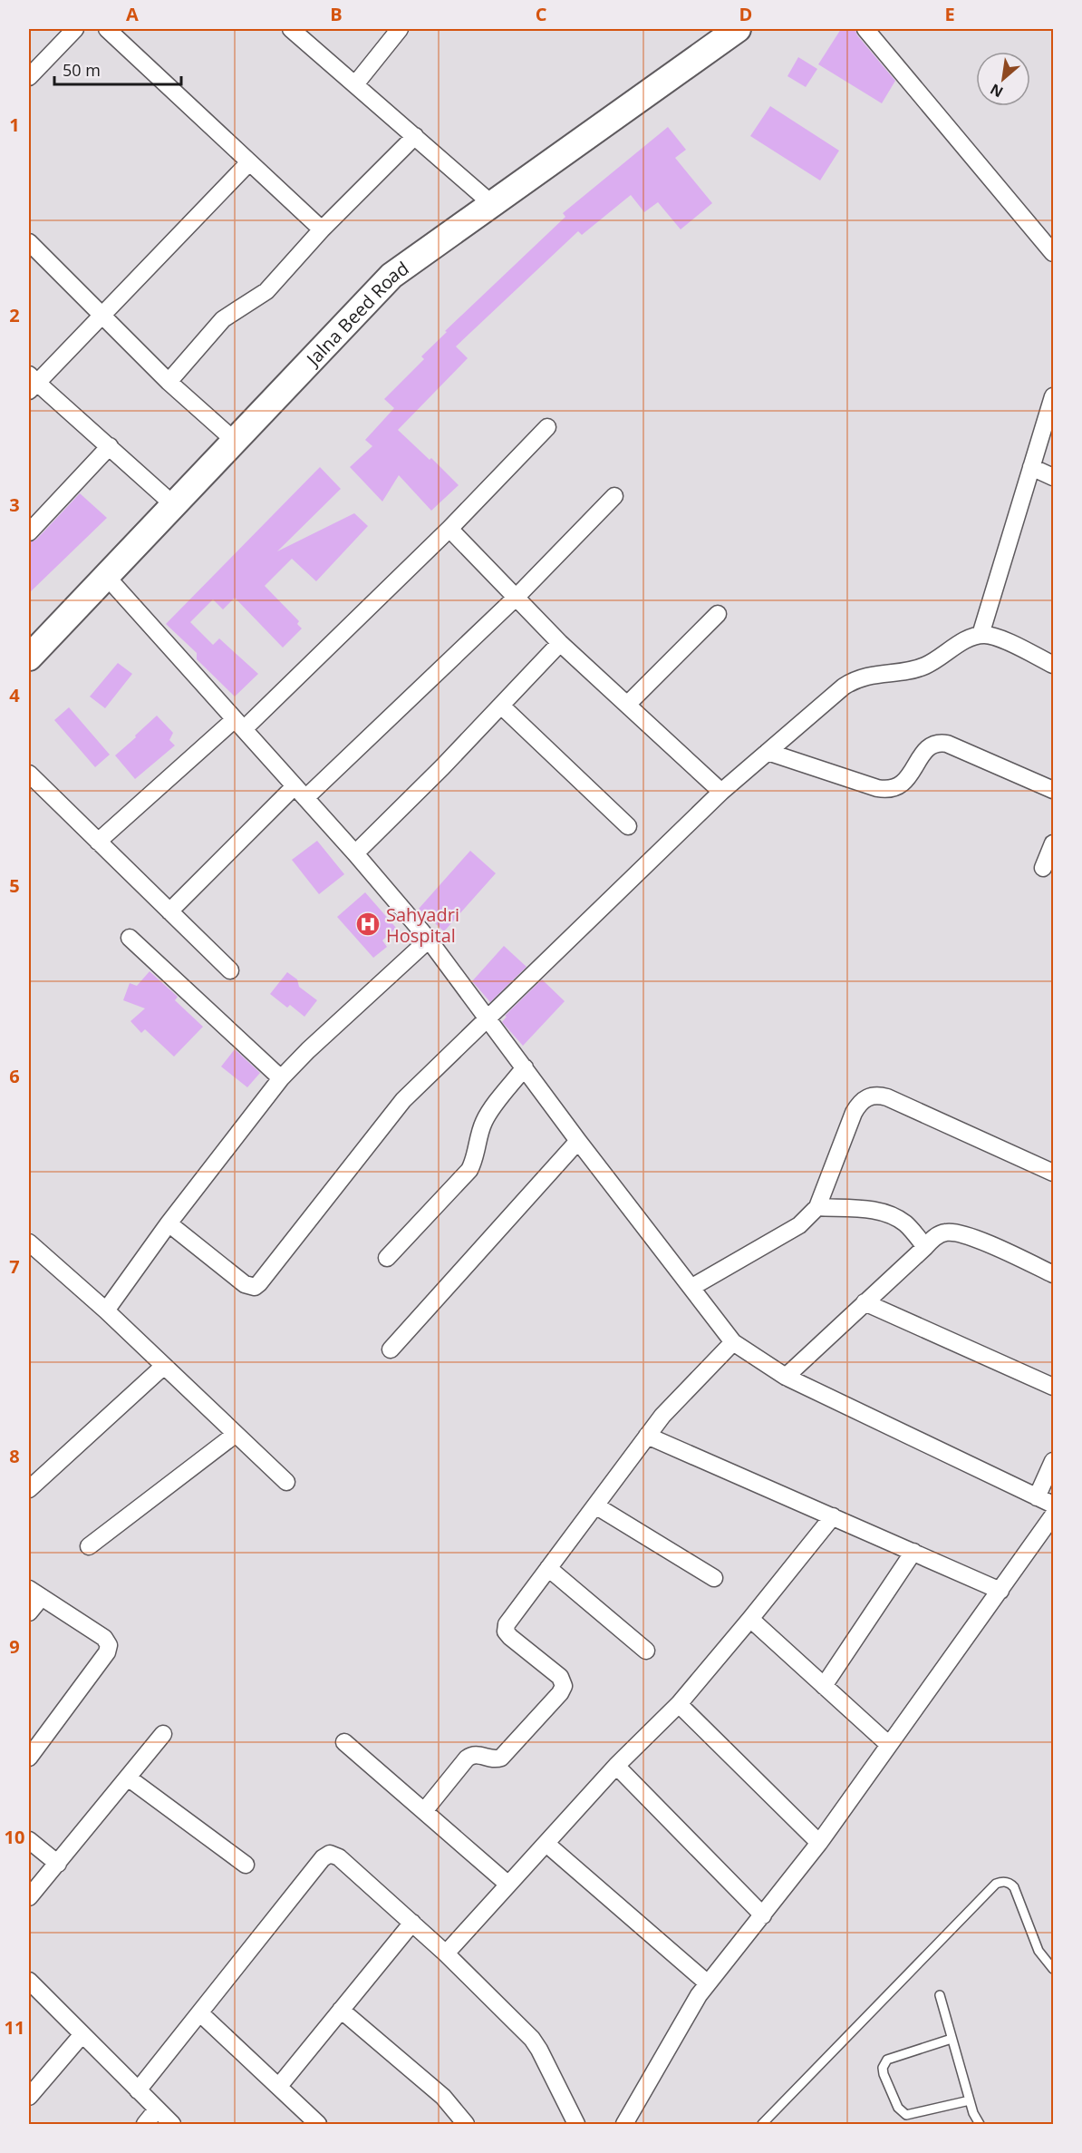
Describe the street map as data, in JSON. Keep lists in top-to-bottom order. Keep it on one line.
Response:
{"streets":{"main road":["Jalna Beed Road"]},"places":{"hospital":["Sahyadri Hospital"]},"scale_bar":"50 m","north":"bottom left","grid":{"columns":["A","B","C","D","E"],"rows":["1","2","3","4","5","6","7","8","9","10","11"]}}
